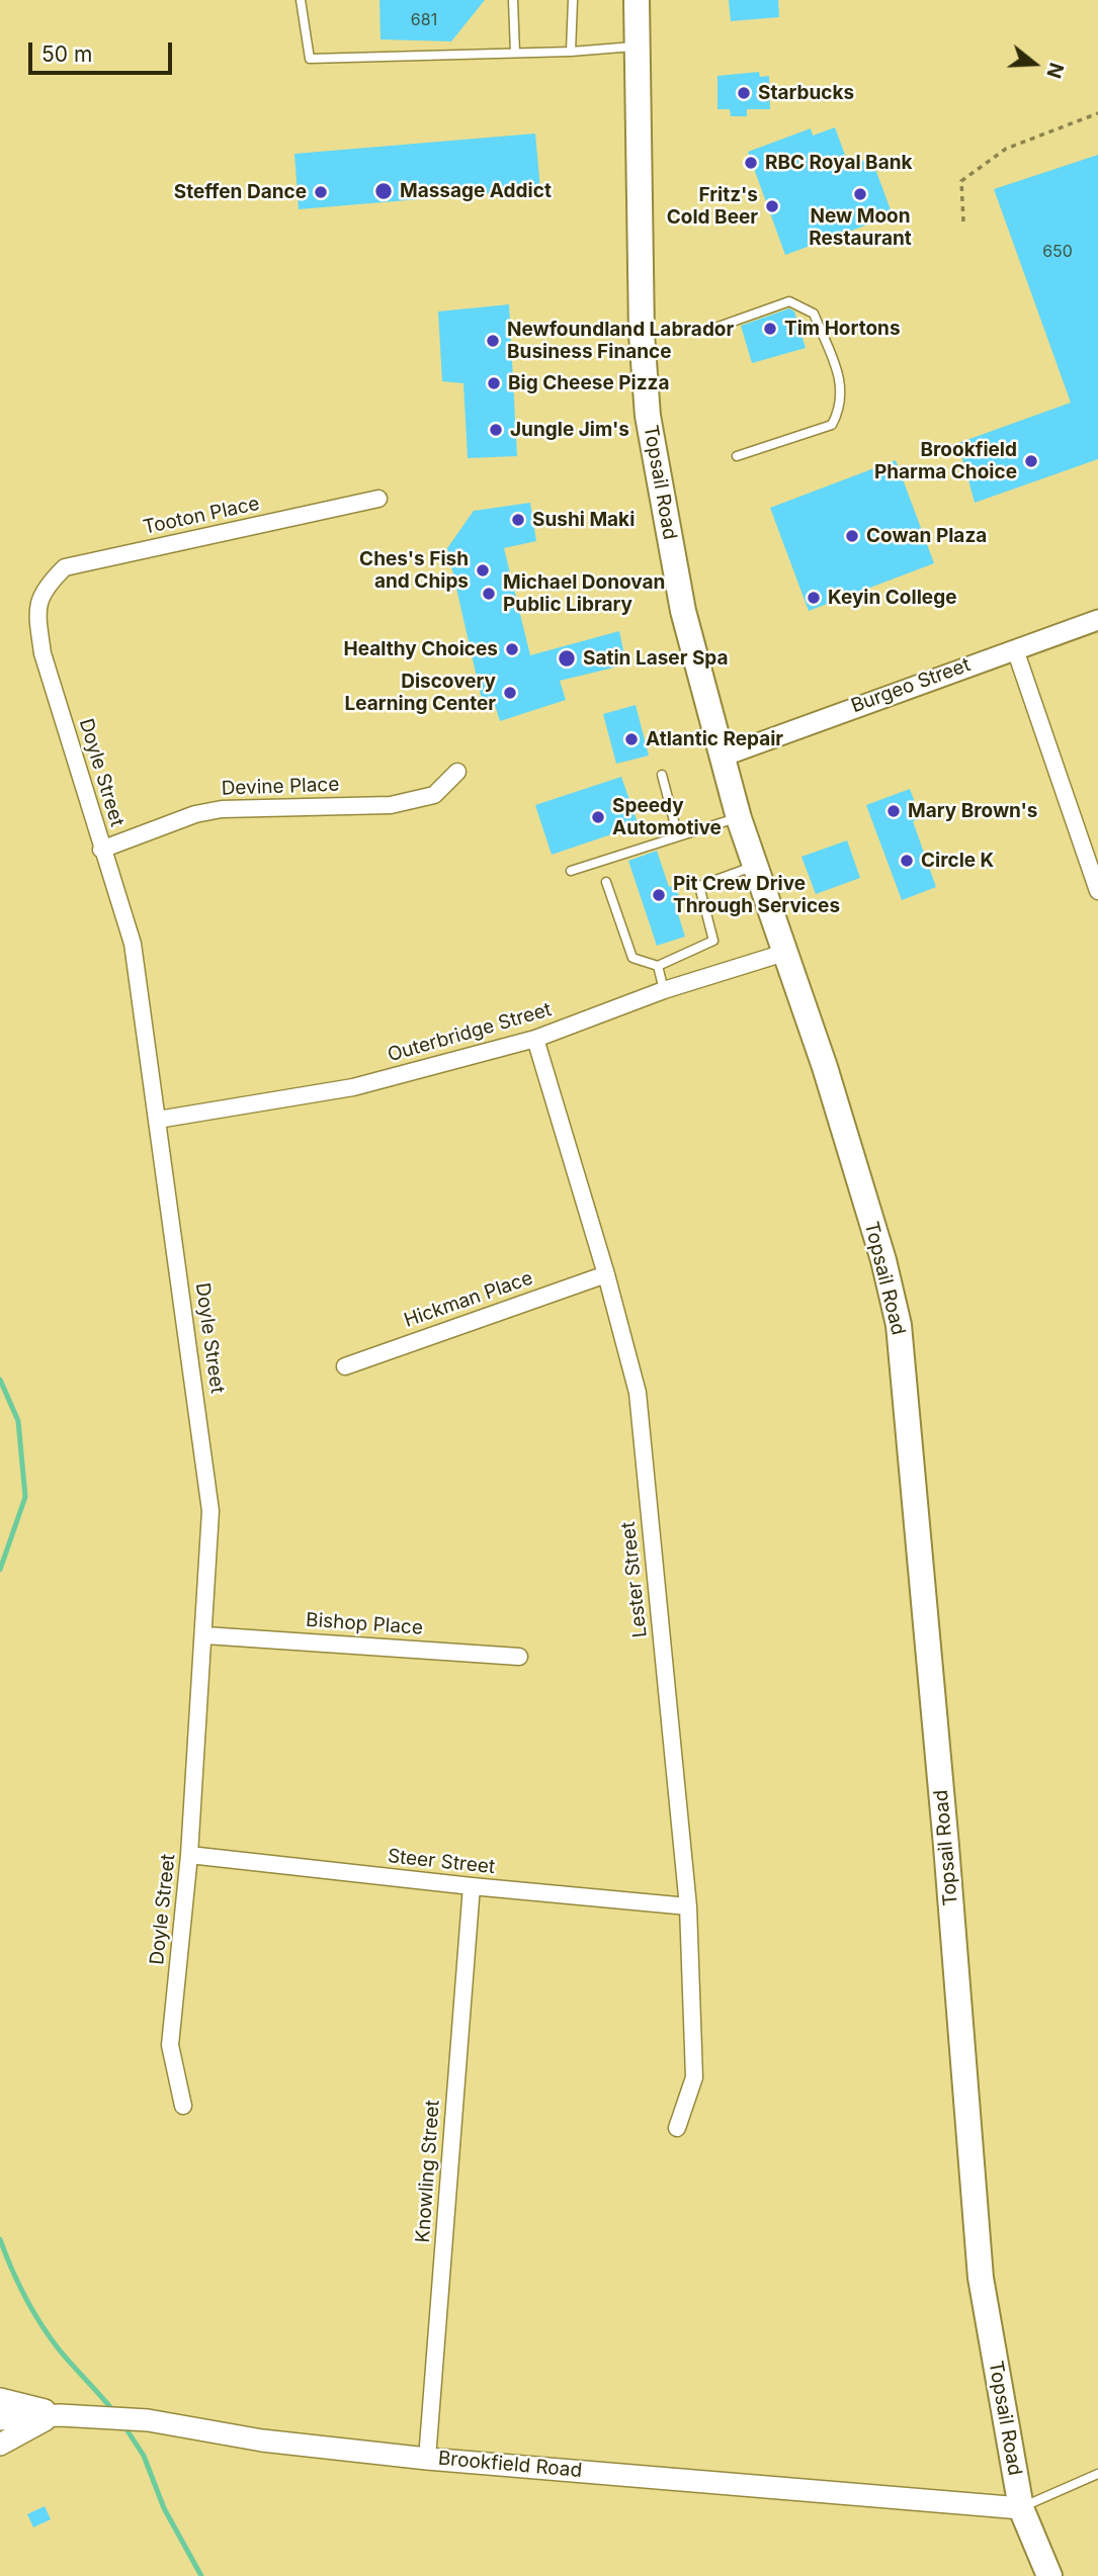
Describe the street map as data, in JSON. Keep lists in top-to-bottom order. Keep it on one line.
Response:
{"streets":{"main road":["Topsail Road","Brookfield Road"],"street":["Tooton Place","Burgeo Street","Doyle Street","Devine Place","Outerbridge Street","Hickman Place","Lester Street","Bishop Place","Steer Street","Knowling Street"]},"crossings":[["Topsail Road","Burgeo Street"],["Topsail Road","Outerbridge Street"],["Topsail Road","Brookfield Road"],["Tooton Place","Doyle Street"],["Doyle Street","Devine Place"],["Doyle Street","Outerbridge Street"],["Doyle Street","Bishop Place"],["Doyle Street","Steer Street"],["Outerbridge Street","Lester Street"],["Hickman Place","Lester Street"],["Lester Street","Steer Street"],["Steer Street","Knowling Street"],["Knowling Street","Brookfield Road"]],"places":["Starbucks","RBC Royal Bank","Massage Addict","Steffen Dance","New Moon Restaurant","Fritz's Cold Beer","Tim Hortons","Newfoundland Labrador Business Finance","Big Cheese Pizza","Jungle Jim's","Brookfield Pharma Choice","Sushi Maki","Cowan Plaza","Ches's Fish and Chips","Michael Donovan Public Library","Keyin College","Healthy Choices","Satin Laser Spa","Discovery Learning Center","Atlantic Repair","Mary Brown's","Speedy Automotive","Circle K","Pit Crew Drive Through Services"],"house_numbers":["681","650"],"scale_bar":"50 m","north":"right"}
